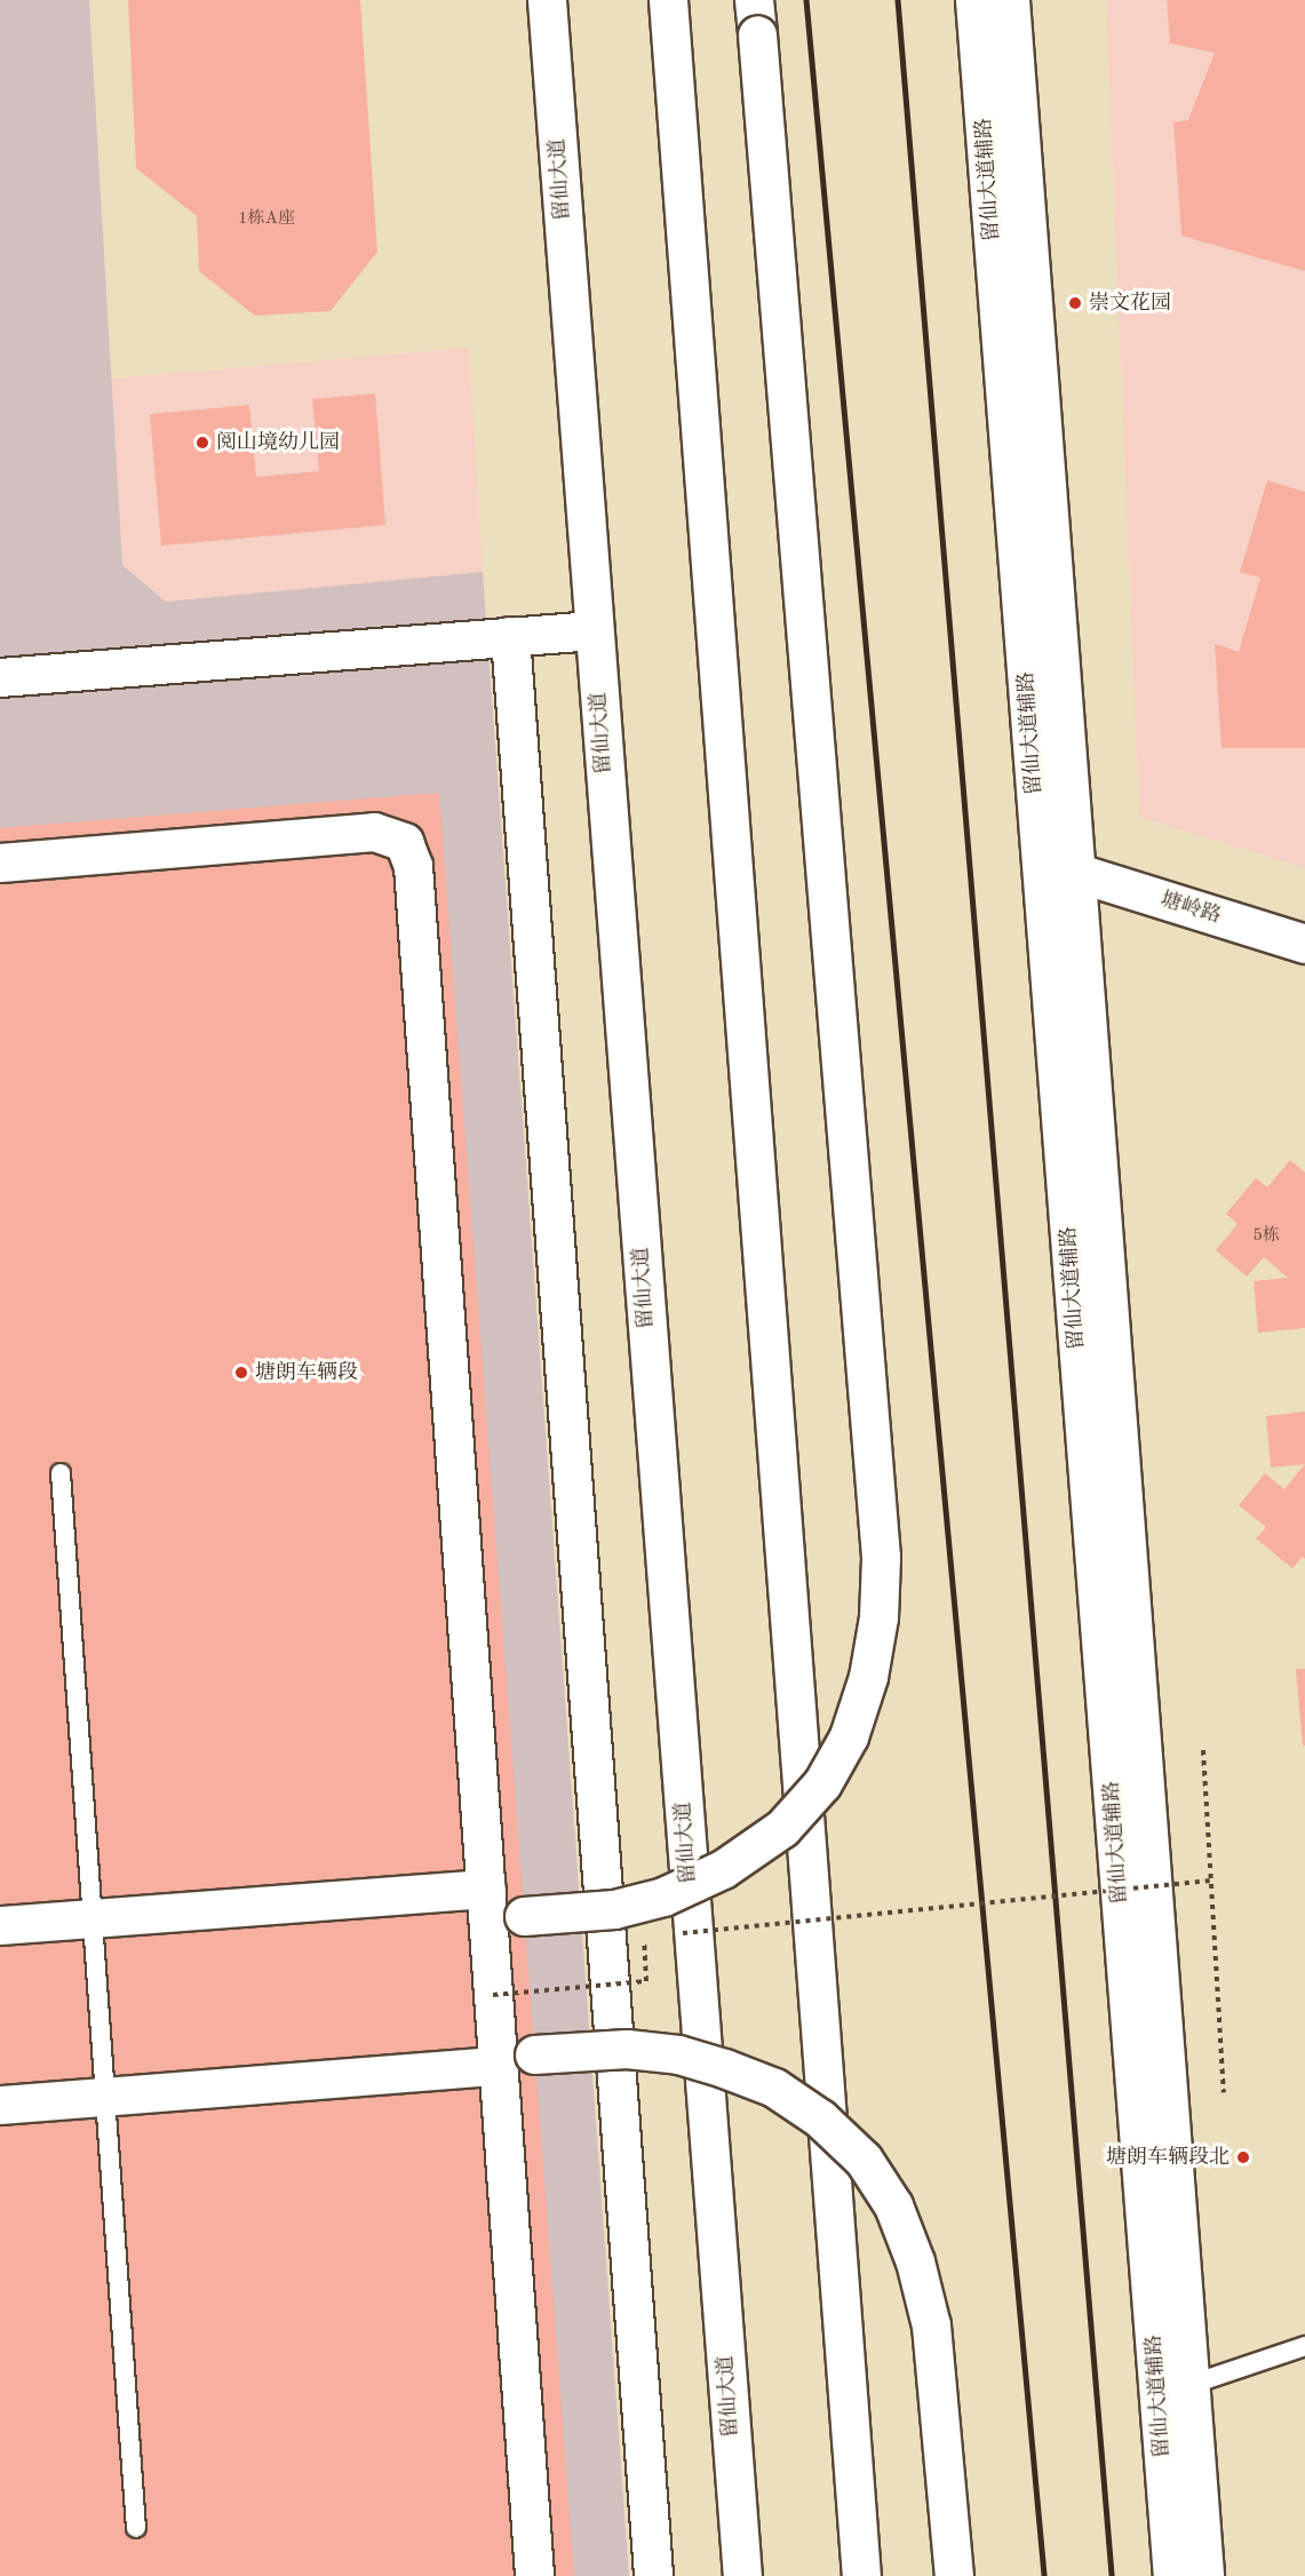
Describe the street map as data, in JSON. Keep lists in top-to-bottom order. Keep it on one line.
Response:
{"streets":{"main road":["留仙大道","留仙大道辅路","塘岭路"]},"crossings":[["留仙大道辅路","塘岭路"]],"places":["崇文花园","阅山境幼儿园","塘朗车辆段","塘朗车辆段北"],"house_numbers":["1栋A座","5栋"]}
